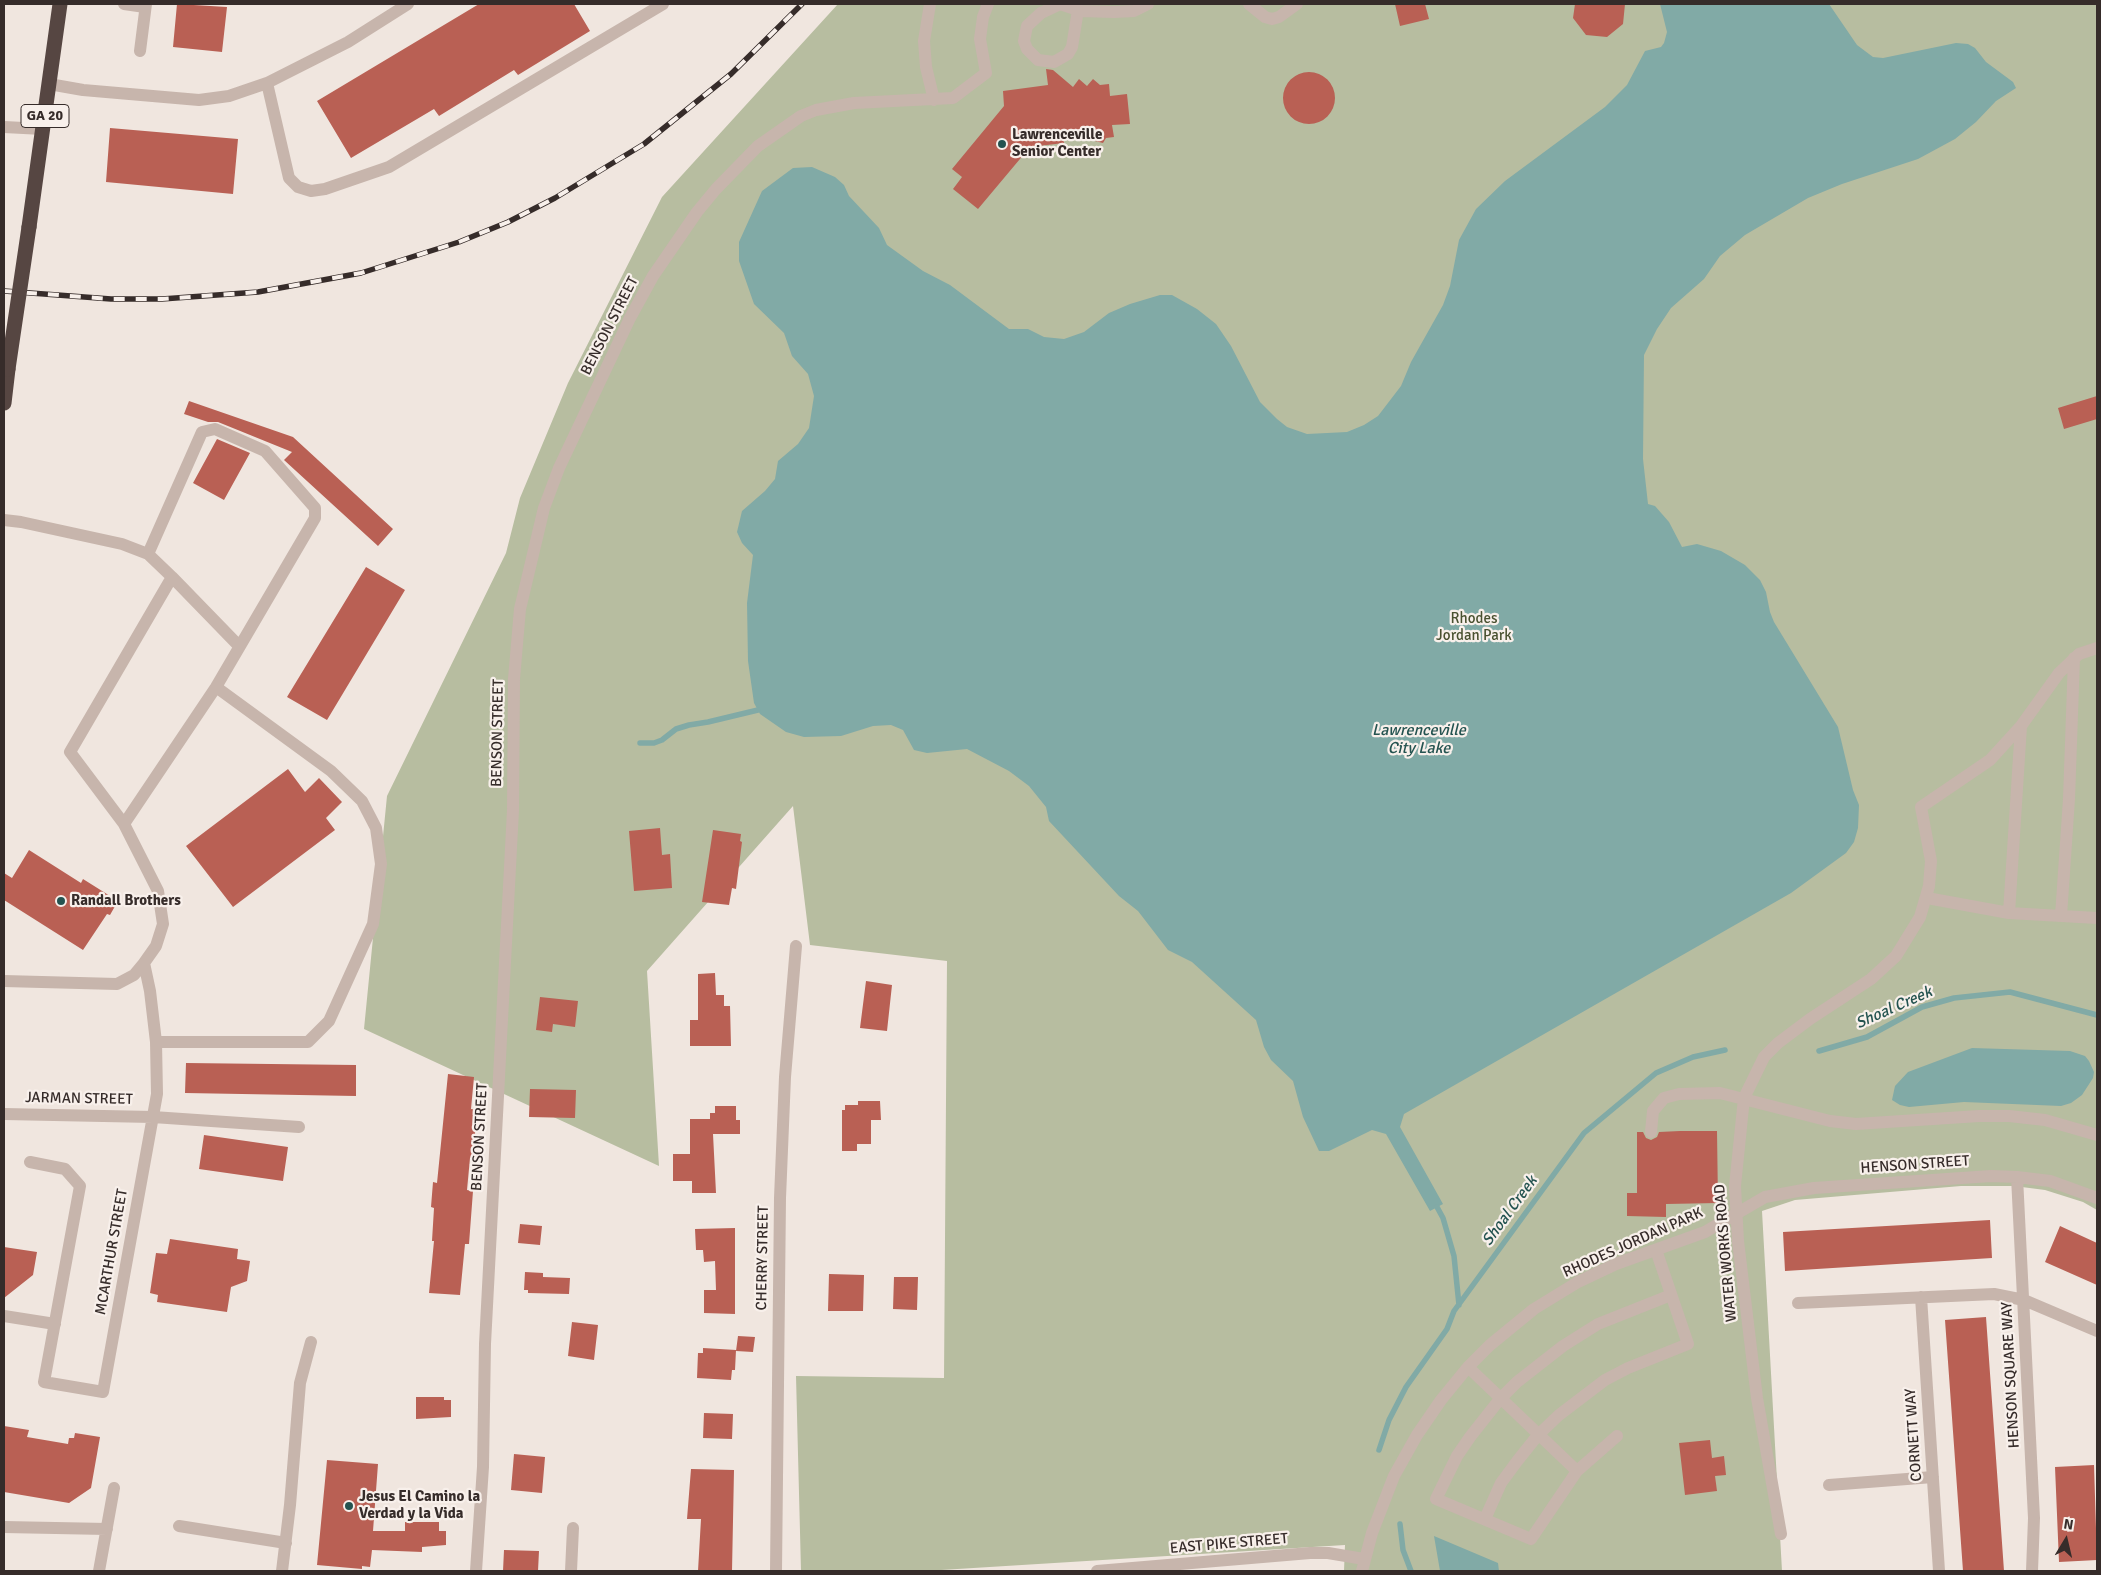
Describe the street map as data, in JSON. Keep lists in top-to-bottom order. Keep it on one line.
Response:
{"streets":{"highway":["GA 20"],"street":["BENSON STREET","JARMAN STREET","HENSON STREET","RHODES JORDAN PARK","MCARTHUR STREET","WATER WORKS ROAD","CHERRY STREET","HENSON SQUARE WAY","CORNETT WAY","EAST PIKE STREET"]},"crossings":[["JARMAN STREET","MCARTHUR STREET"],["HENSON STREET","RHODES JORDAN PARK"],["HENSON STREET","WATER WORKS ROAD"],["HENSON STREET","HENSON SQUARE WAY"],["RHODES JORDAN PARK","WATER WORKS ROAD"],["RHODES JORDAN PARK","EAST PIKE STREET"]],"water":["Lawrenceville City Lake","Shoal Creek"],"parks":["Rhodes Jordan Park"],"places":["Lawrenceville Senior Center","Randall Brothers","Jesus El Camino la Verdad y la Vida"],"north":"top"}
